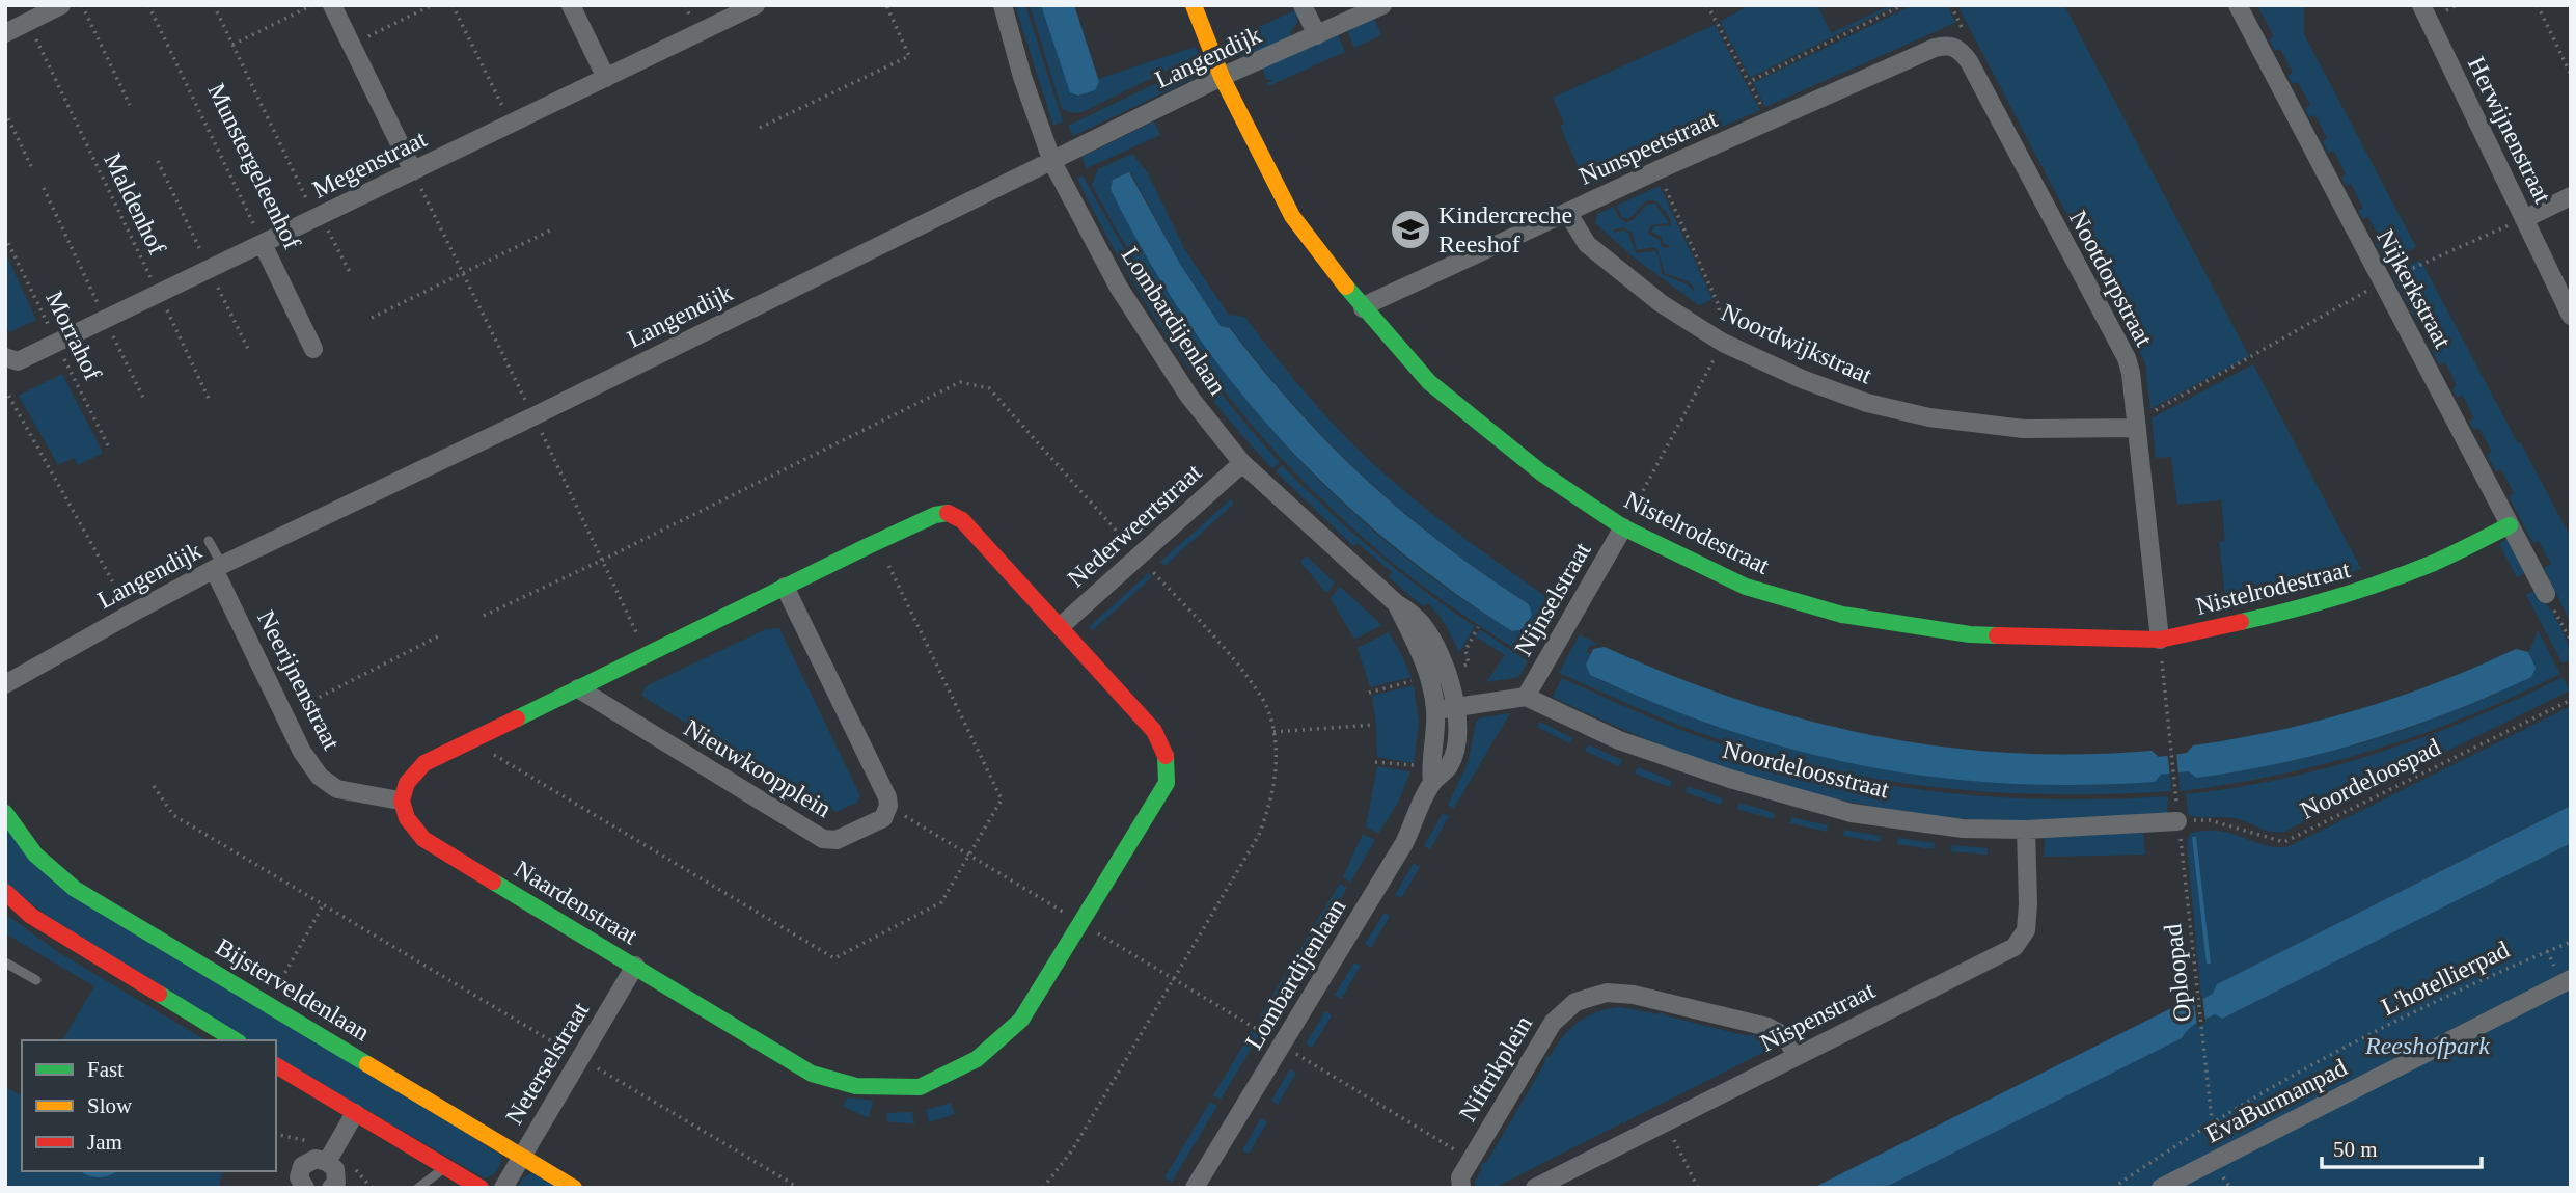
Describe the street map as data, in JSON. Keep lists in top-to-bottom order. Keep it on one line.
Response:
{"streets":{"street":["Langendijk","Herwijnenstraat","Nunspeetstraat","Megenstraat","Munstergeleenhof","Nootdorpstraat","Nijkerkstraat","Lombardijenlaan","Noordwijkstraat","Nederweertstraat","Nistelrodestraat","Nijnselstraat","Neerijnenstraat","Nieuwkoopplein","Noordeloosstraat","Naardenstraat","Bijsterveldenlaan","Nispenstraat","Neterselstraat","Niftrikplein","EvaBurmanpad"],"path":["Maldenhof","Morrahof","Noordeloospad","Oploopad","L'hotellierpad"]},"crossings":[["Langendijk","Lombardijenlaan"],["Langendijk","Nistelrodestraat"],["Langendijk","Neerijnenstraat"],["Nunspeetstraat","Nootdorpstraat"],["Nunspeetstraat","Noordwijkstraat"],["Nunspeetstraat","Nistelrodestraat"],["Megenstraat","Munstergeleenhof"],["Megenstraat","Maldenhof"],["Megenstraat","Morrahof"],["Nootdorpstraat","Noordwijkstraat"],["Nootdorpstraat","Nistelrodestraat"],["Nijkerkstraat","Nistelrodestraat"],["Lombardijenlaan","Nederweertstraat"],["Nederweertstraat","Naardenstraat"],["Nistelrodestraat","Nijnselstraat"],["Nijnselstraat","Noordeloosstraat"],["Neerijnenstraat","Naardenstraat"],["Nieuwkoopplein","Naardenstraat"],["Noordeloosstraat","Noordeloospad"],["Noordeloosstraat","Oploopad"],["Noordeloosstraat","Nispenstraat"],["Noordeloospad","Oploopad"],["Naardenstraat","Neterselstraat"],["Oploopad","L'hotellierpad"],["Bijsterveldenlaan","Neterselstraat"],["Nispenstraat","Niftrikplein"]],"parks":["Reeshofpark"],"places":{"school or university":["Kindercreche Reeshof"]},"legend":["Fast","Slow","Jam"],"scale_bar":"50 m"}
